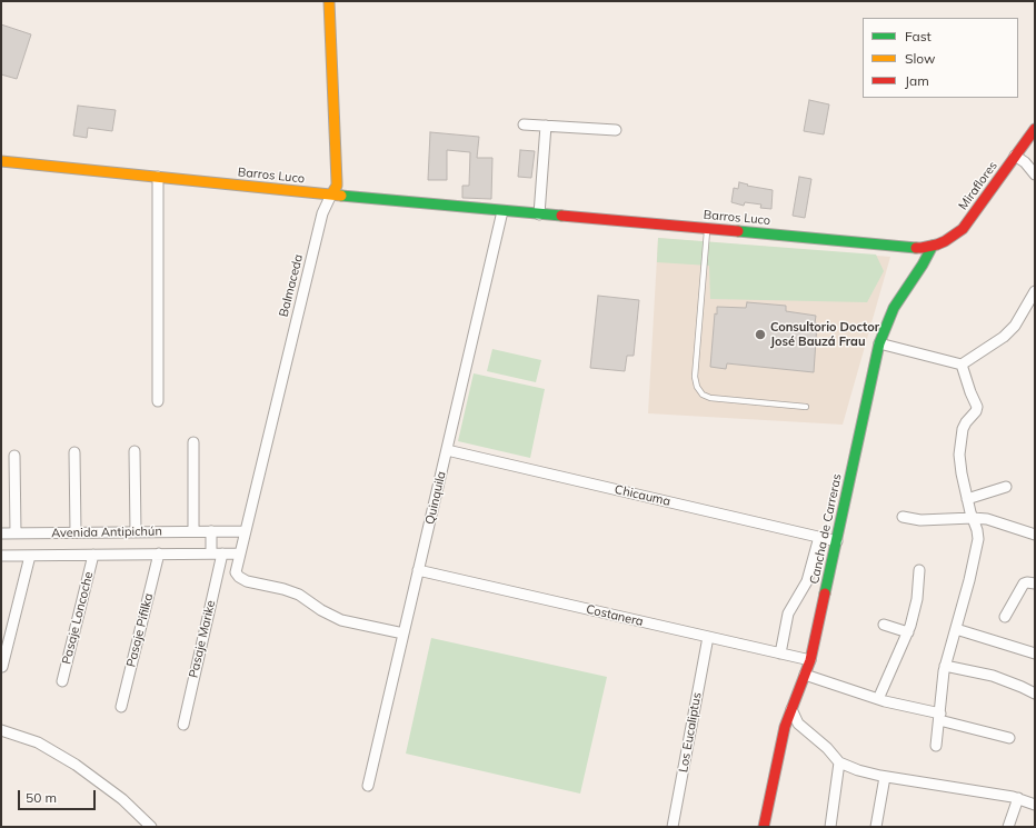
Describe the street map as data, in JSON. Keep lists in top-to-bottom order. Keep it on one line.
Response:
{"streets":{"main road":["Barros Luco","Miraflores","Balmaceda","Cancha de Carreras"],"street":["Chicauma","Quinquila","Avenida Antipichún","Costanera","Pasaje Loncoche","Pasaje Pifilka","Pasaje Marike","Los Eucaliptus"]},"crossings":[["Barros Luco","Miraflores"],["Barros Luco","Balmaceda"],["Barros Luco","Quinquila"],["Barros Luco","Cancha de Carreras"],["Miraflores","Cancha de Carreras"],["Balmaceda","Quinquila"],["Balmaceda","Avenida Antipichún"],["Chicauma","Quinquila"],["Chicauma","Cancha de Carreras"],["Quinquila","Costanera"],["Cancha de Carreras","Costanera"],["Avenida Antipichún","Pasaje Loncoche"],["Avenida Antipichún","Pasaje Pifilka"],["Avenida Antipichún","Pasaje Marike"],["Costanera","Los Eucaliptus"]],"places":["Consultorio Doctor José Bauzá Frau"],"legend":["Fast","Slow","Jam"],"scale_bar":"50 m"}
